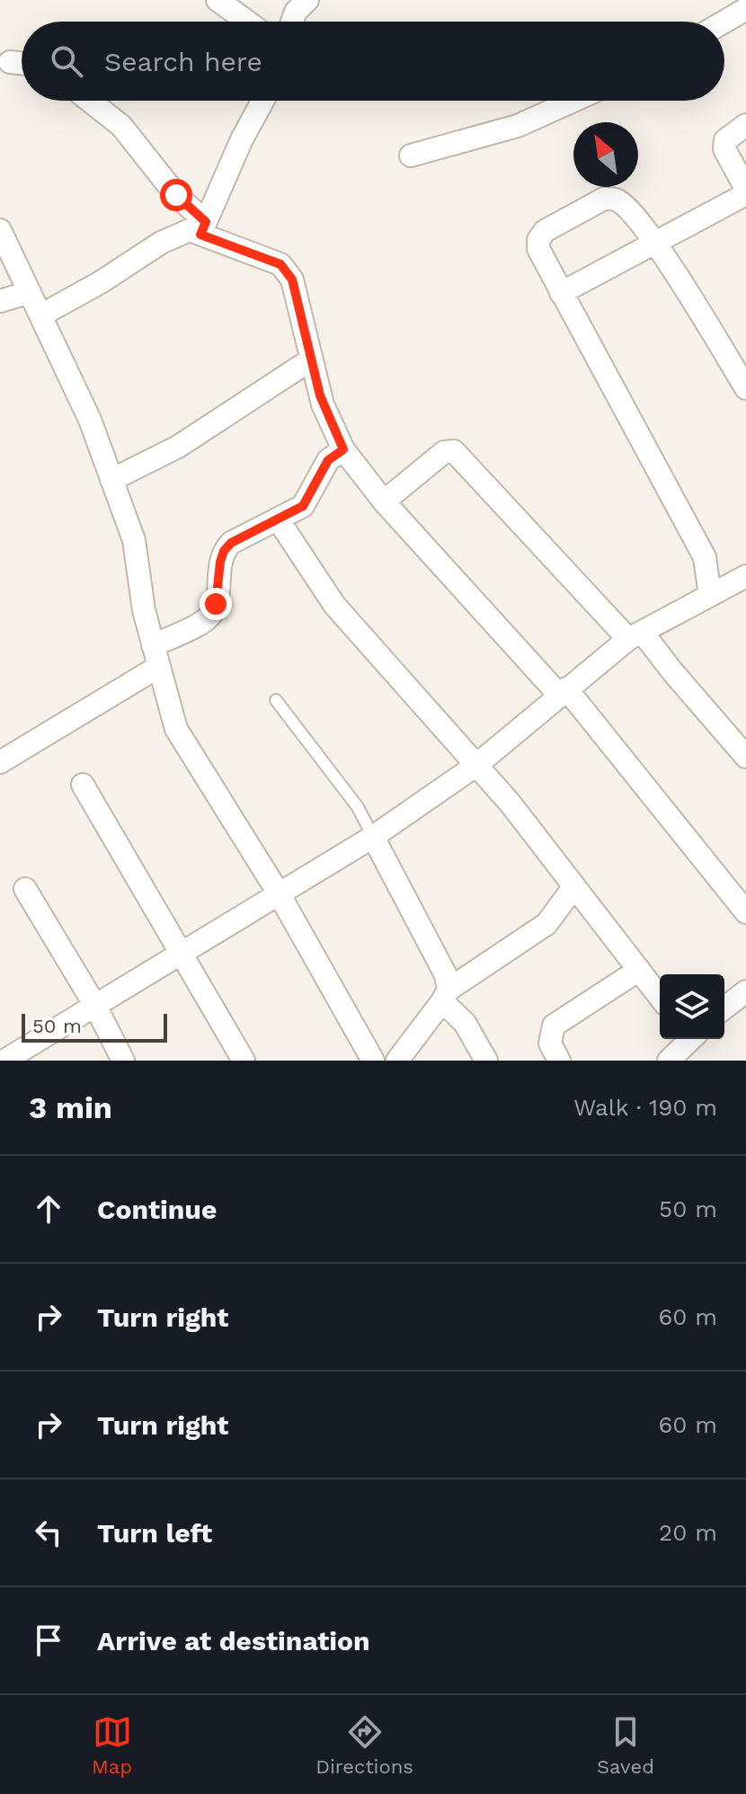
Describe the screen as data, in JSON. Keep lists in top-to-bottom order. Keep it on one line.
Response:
{"scale_bar":"50 m","north":"top left","page":{"search":"Search here","scale":"50 m","heading":["3 min","Walk · 190 m"],"list":[["Continue","50 m"],["Turn right","60 m"],["Turn right","60 m"],["Turn left","20 m"],"Arrive at destination"],"nav":["Map","Directions","Saved"]}}
